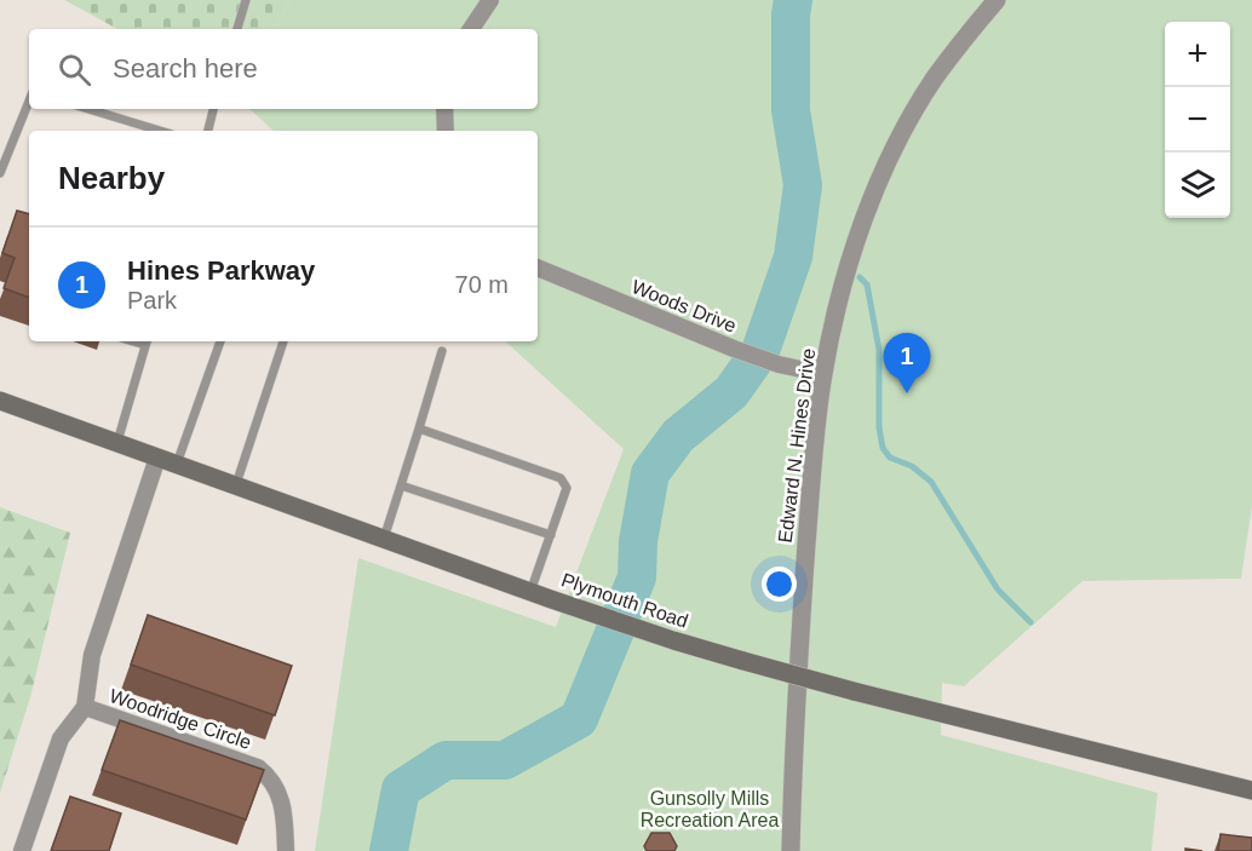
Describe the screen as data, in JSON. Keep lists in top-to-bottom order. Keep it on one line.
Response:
{"streets":{"main road":["Plymouth Road"],"street":["Woods Drive","Edward N. Hines Drive","Woodridge Circle"]},"crossings":[["Woods Drive","Edward N. Hines Drive"],["Plymouth Road","Woodridge Circle"]],"parks":["Gunsolly Mills Recreation Area"],"page":{"map_buttons":["+","−"],"search":"Search here","heading":"Nearby","list":[{"mark":"1","name":"Hines Parkway","note":"Park","value":"70 m"}],"pins":"1"}}
